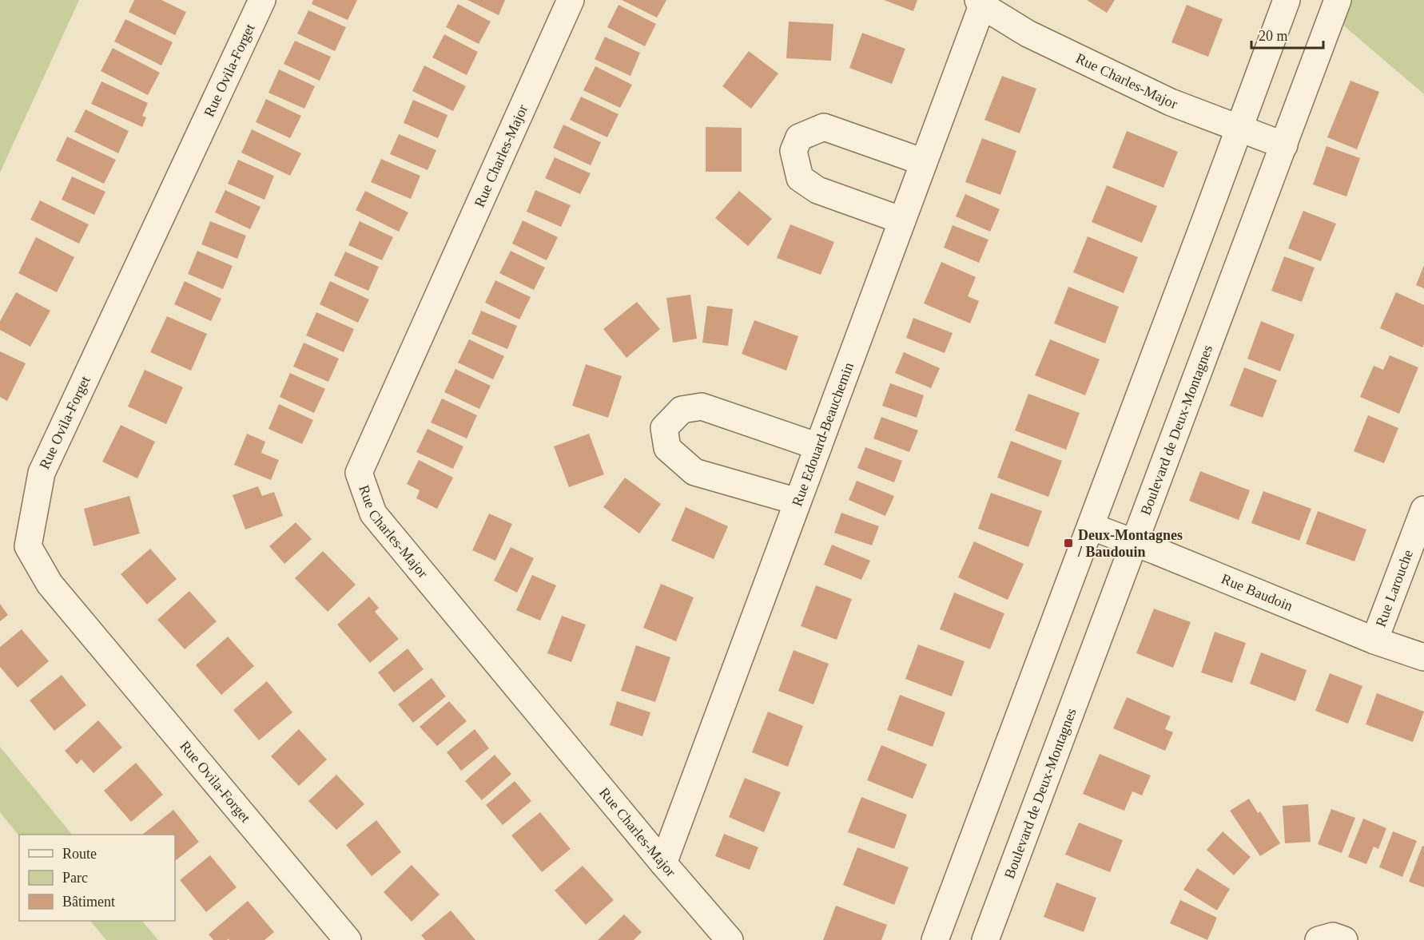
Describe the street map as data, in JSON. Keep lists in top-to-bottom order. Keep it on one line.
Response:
{"streets":{"street":["Rue Ovila-Forget","Rue Charles-Major","Boulevard de Deux-Montagnes","Rue Edouard-Beauchemin","Rue Larouche","Rue Baudoin"]},"crossings":[["Rue Charles-Major","Boulevard de Deux-Montagnes"],["Rue Charles-Major","Rue Edouard-Beauchemin"],["Boulevard de Deux-Montagnes","Rue Baudoin"],["Rue Larouche","Rue Baudoin"]],"places":{"transit":["Deux-Montagnes / Baudouin"]},"legend":["Route","Parc","Bâtiment"],"scale_bar":"20 m"}
